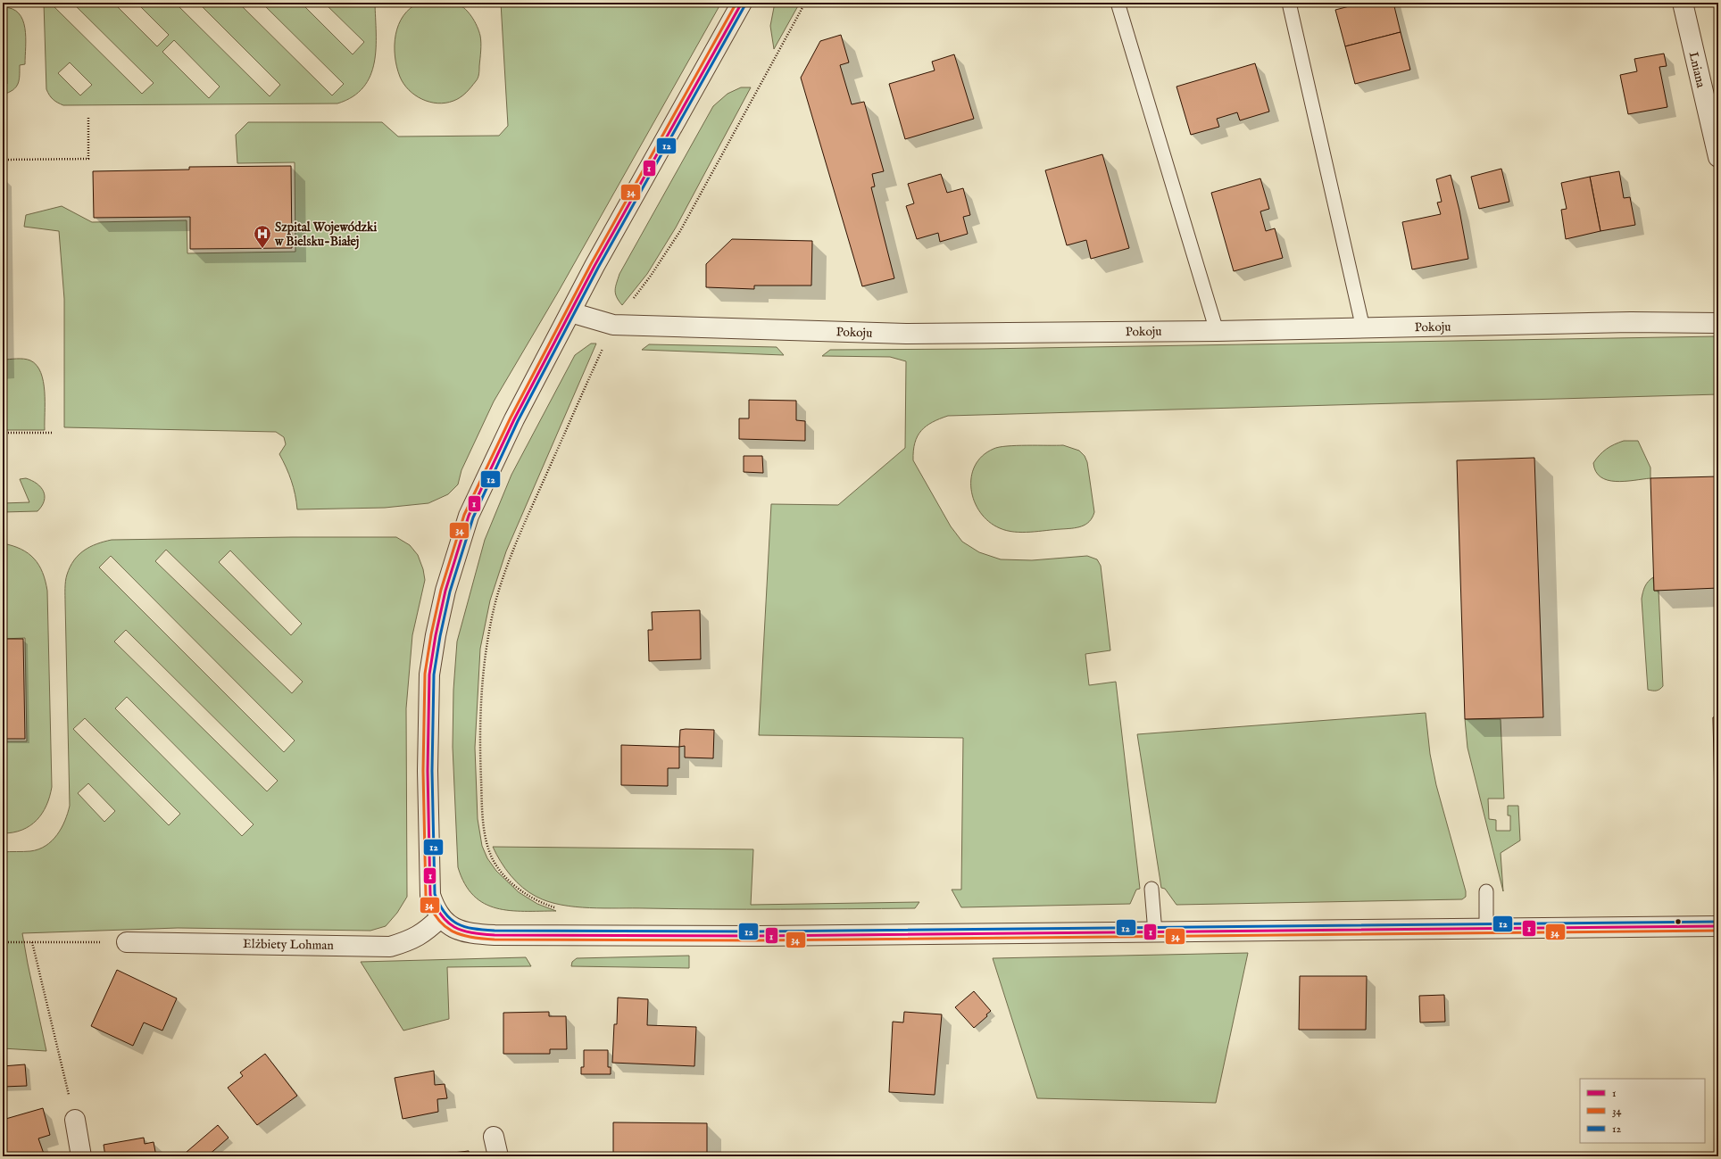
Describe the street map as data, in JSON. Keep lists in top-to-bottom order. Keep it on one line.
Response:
{"streets":{"street":["Lniana","Pokoju","Elżbiety Lohman"]},"places":{"hospital":["Szpital Wojewódzki w Bielsku-Białej"]},"lines":["transit line 1","transit line 34","transit line 12"],"legend":["1","34","12"]}
